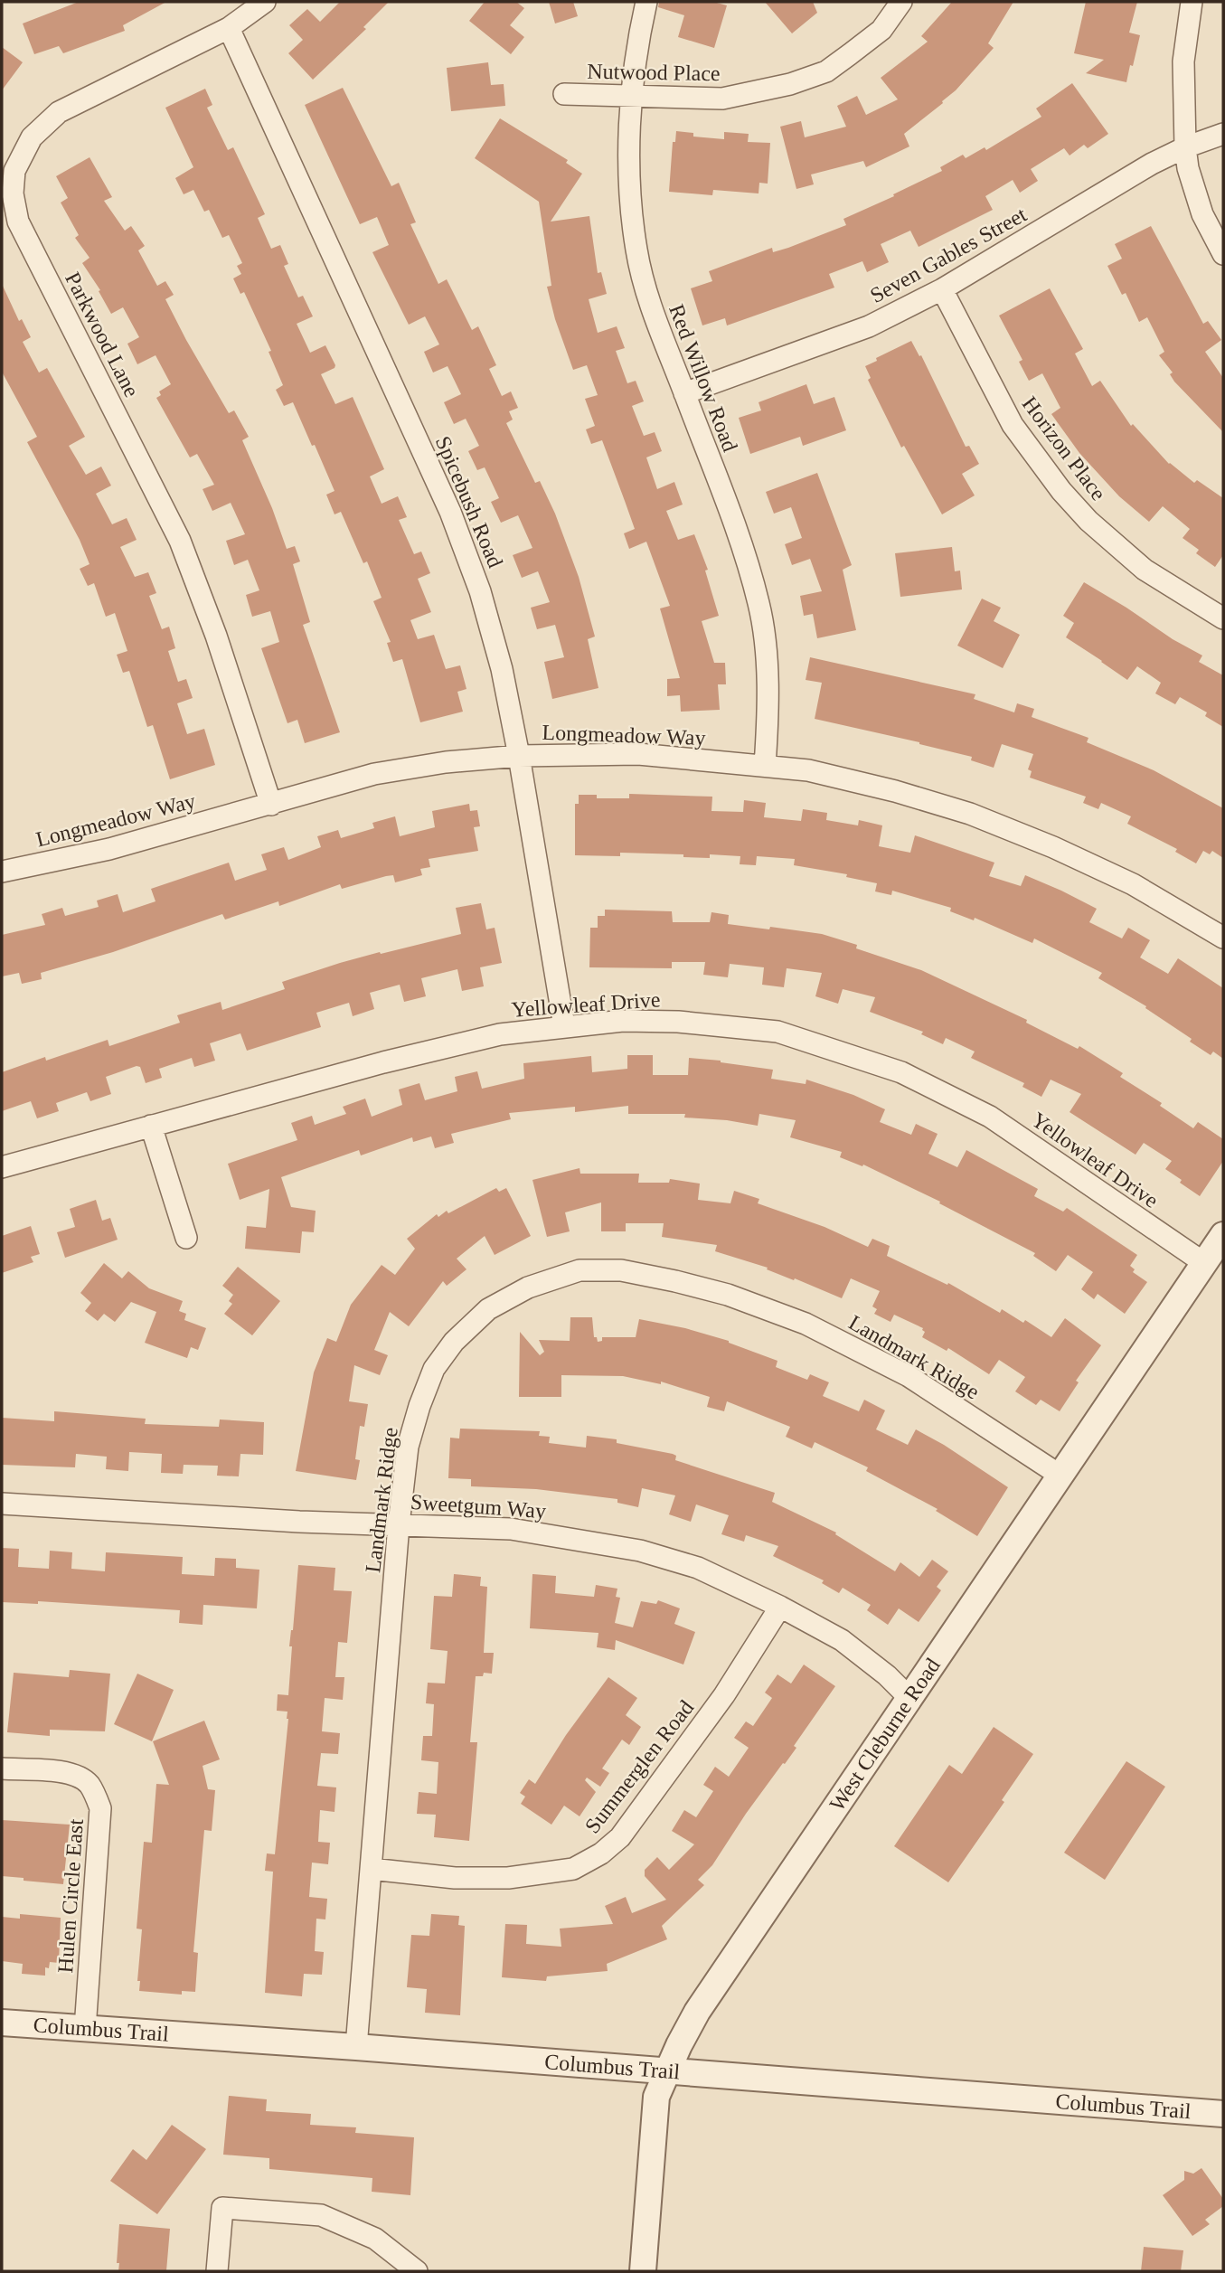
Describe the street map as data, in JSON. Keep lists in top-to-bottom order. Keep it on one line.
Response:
{"streets":{"street":["Nutwood Place","Seven Gables Street","Parkwood Lane","Red Willow Road","Horizon Place","Spicebush Road","Longmeadow Way","Yellowleaf Drive","Landmark Ridge","Sweetgum Way","West Cleburne Road","Summerglen Road","Hulen Circle East","Columbus Trail"]},"crossings":[["Nutwood Place","Red Willow Road"],["Seven Gables Street","Red Willow Road"],["Seven Gables Street","Horizon Place"],["Parkwood Lane","Spicebush Road"],["Parkwood Lane","Longmeadow Way"],["Red Willow Road","Longmeadow Way"],["Spicebush Road","Longmeadow Way"],["Spicebush Road","Yellowleaf Drive"],["Yellowleaf Drive","West Cleburne Road"],["Landmark Ridge","Sweetgum Way"],["Landmark Ridge","West Cleburne Road"],["Landmark Ridge","Summerglen Road"],["Landmark Ridge","Columbus Trail"],["Sweetgum Way","West Cleburne Road"],["Sweetgum Way","Summerglen Road"],["West Cleburne Road","Columbus Trail"],["Hulen Circle East","Columbus Trail"]]}
